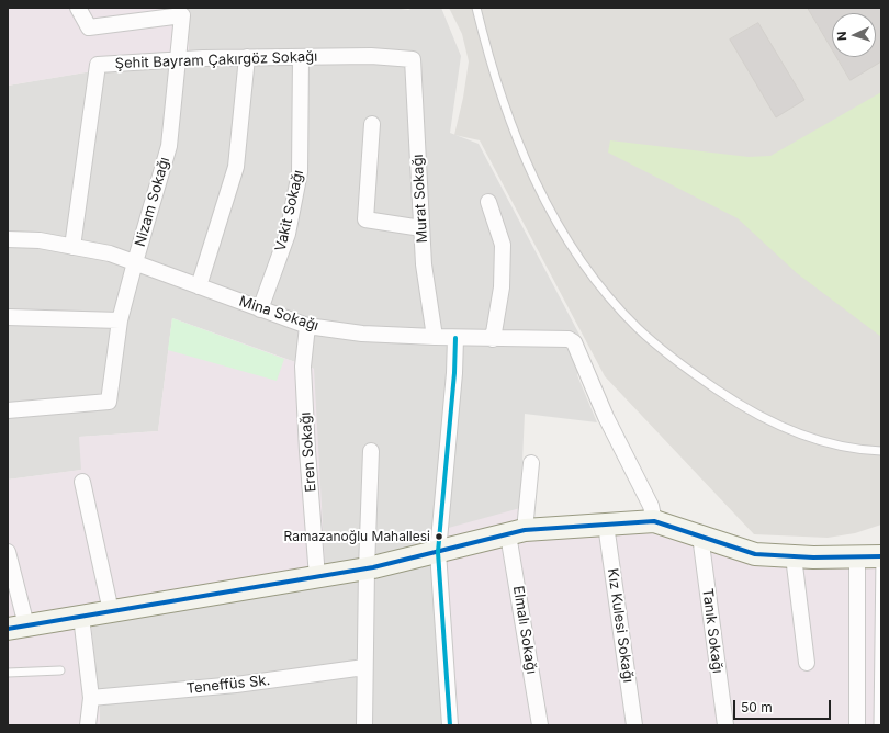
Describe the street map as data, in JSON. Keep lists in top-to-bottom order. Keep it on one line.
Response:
{"streets":{"street":["Şehit Bayram Çakırgöz Sokağı","Murat Sokağı","Nizam Sokağı","Vakit Sokağı","Mina Sokağı","Eren Sokağı","Kız Kulesi Sokağı","Elmalı Sokağı","Tanık Sokağı","Teneffüs Sk."]},"crossings":[["Şehit Bayram Çakırgöz Sokağı","Murat Sokağı"],["Şehit Bayram Çakırgöz Sokağı","Nizam Sokağı"],["Şehit Bayram Çakırgöz Sokağı","Vakit Sokağı"],["Şehit Bayram Çakırgöz Sokağı","Mina Sokağı"],["Murat Sokağı","Mina Sokağı"],["Nizam Sokağı","Mina Sokağı"],["Vakit Sokağı","Mina Sokağı"],["Mina Sokağı","Eren Sokağı"]],"places":["Ramazanoğlu Mahallesi"],"scale_bar":"50 m","north":"left"}
